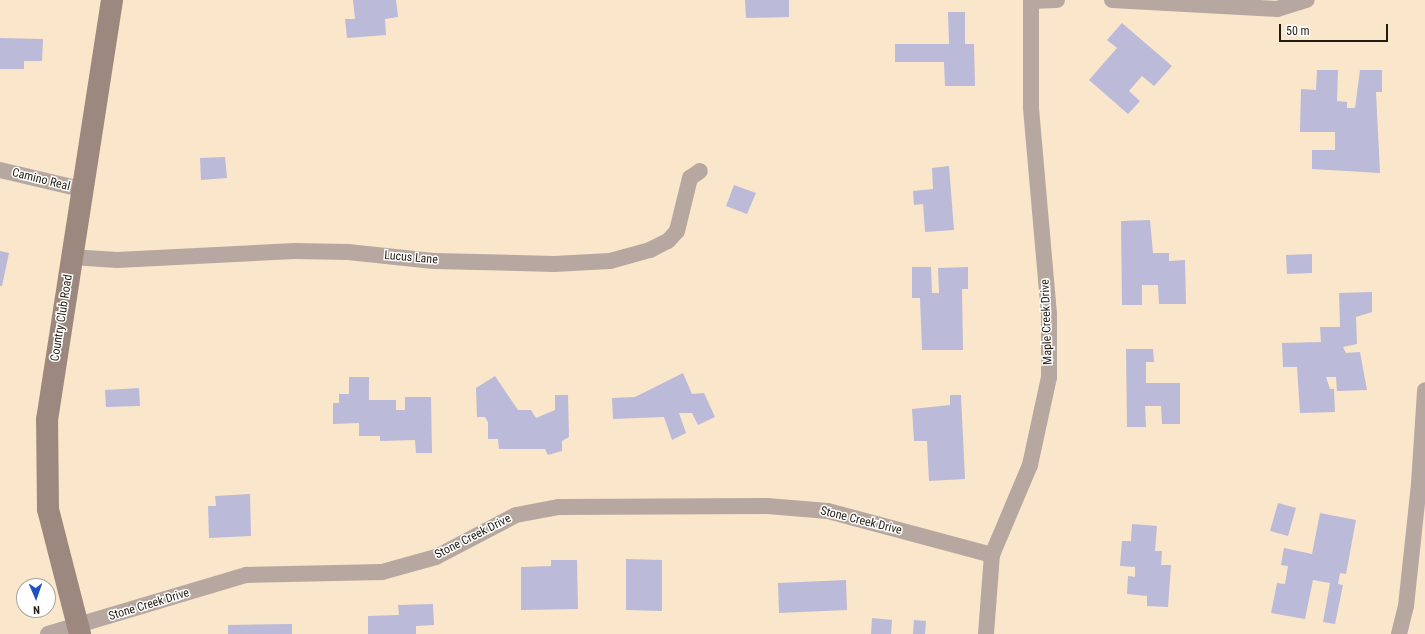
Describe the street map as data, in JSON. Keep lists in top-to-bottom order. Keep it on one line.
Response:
{"streets":{"main road":["Country Club Road"],"street":["Camino Real","Lucus Lane","Maple Creek Drive","Stone Creek Drive"]},"crossings":[["Camino Real","Country Club Road"],["Lucus Lane","Country Club Road"],["Country Club Road","Stone Creek Drive"],["Maple Creek Drive","Stone Creek Drive"]],"scale_bar":"50 m","north":"bottom"}
